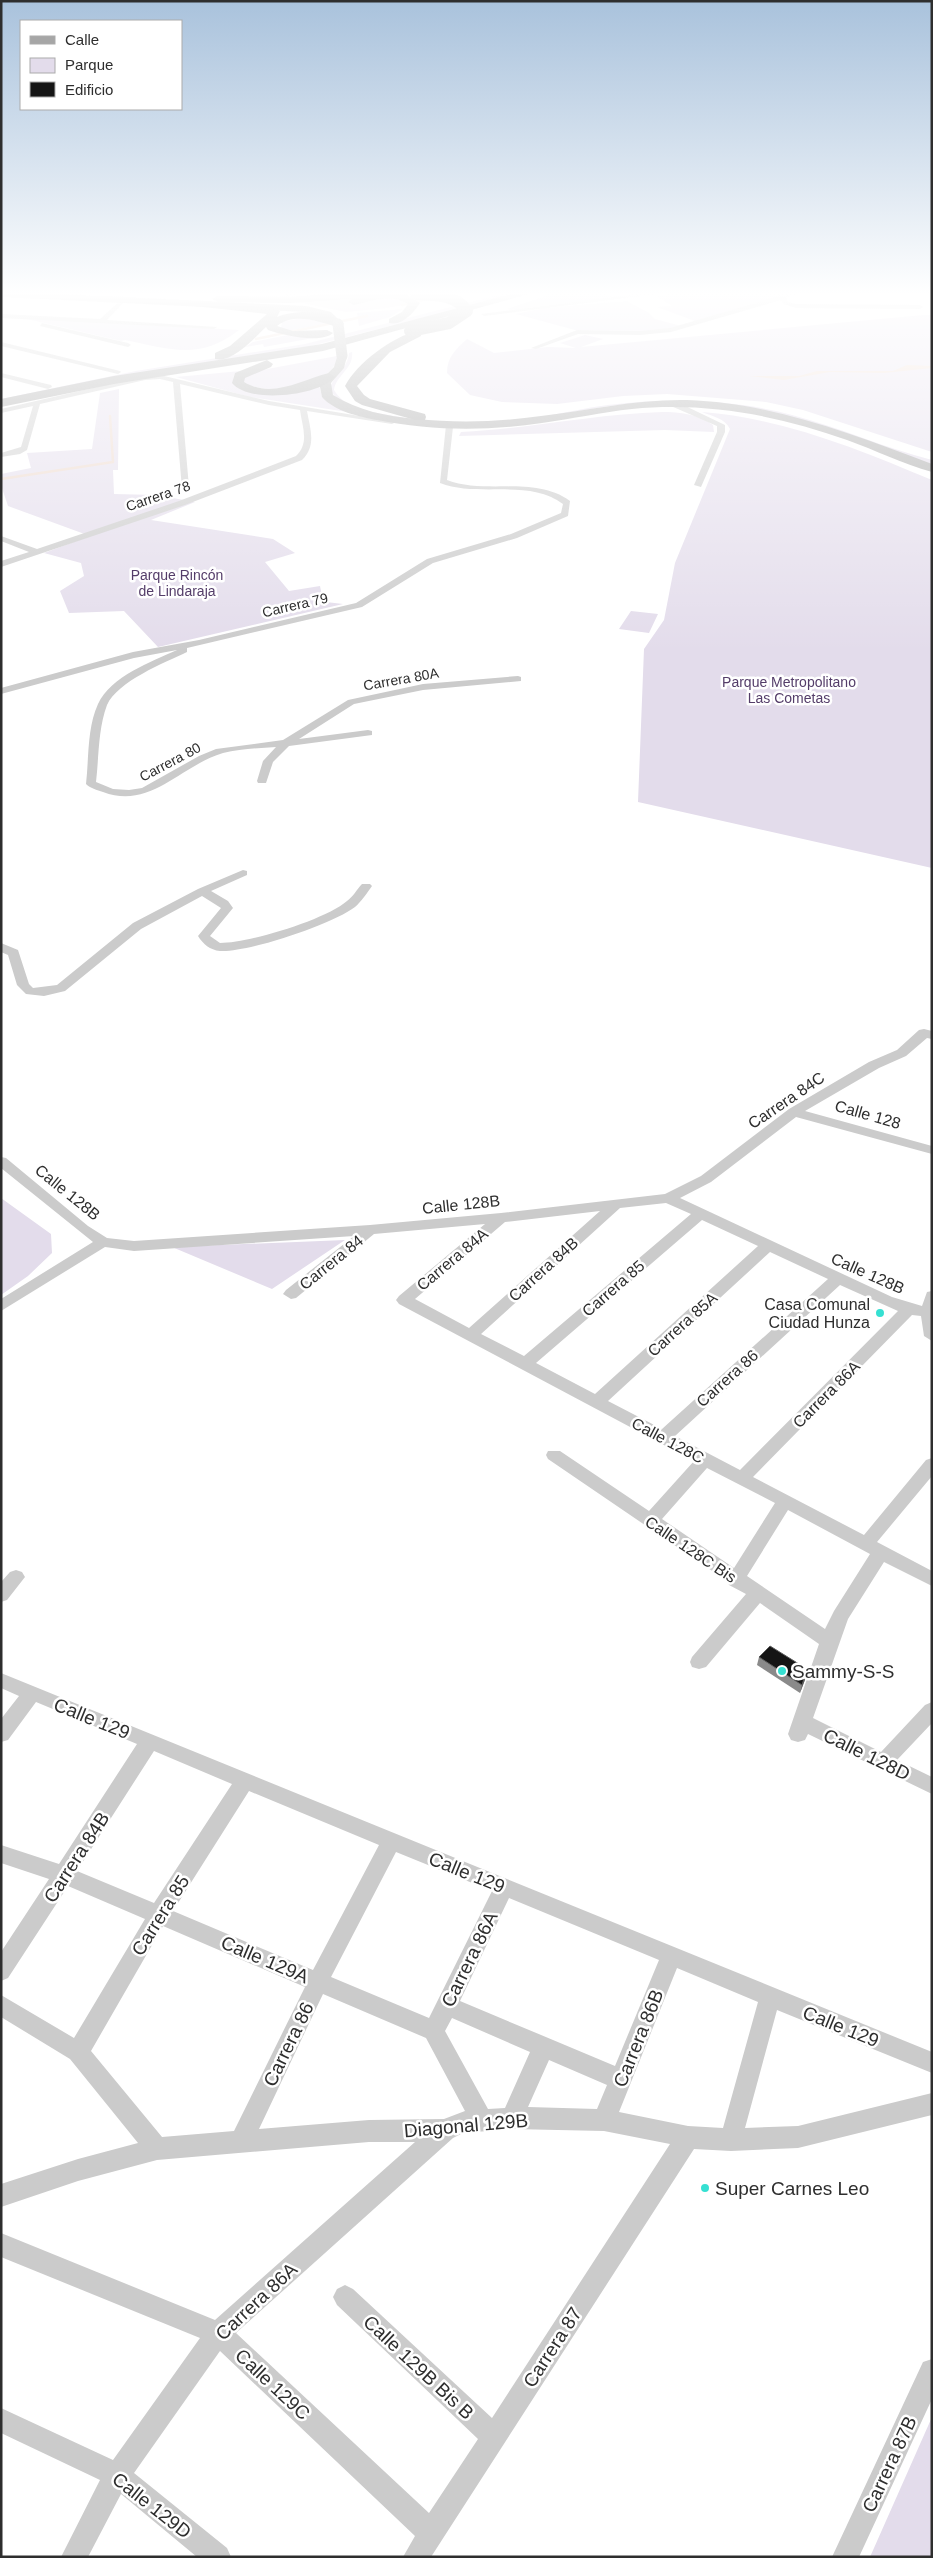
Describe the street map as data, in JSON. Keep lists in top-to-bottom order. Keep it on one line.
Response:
{"streets":{"street":["Carrera 78","Carrera 79","Carrera 80A","Carrera 80","Carrera 84C","Calle 128","Calle 128B","Carrera 84A","Carrera 84","Carrera 84B","Carrera 85","Carrera 85A","Carrera 86","Carrera 86A","Calle 128C","Calle 128C Bis","Calle 129","Calle 128D","Calle 129A","Carrera 86B","Diagonal 129B","Carrera 87","Calle 129B Bis B","Calle 129C","Carrera 87B","Calle 129D"]},"crossings":[["Carrera 79","Carrera 80"],["Carrera 80A","Carrera 80"],["Carrera 84C","Calle 128"],["Carrera 84C","Calle 128B"],["Calle 128B","Carrera 84A"],["Calle 128B","Carrera 84"],["Calle 128B","Carrera 84B"],["Calle 128B","Carrera 85"],["Calle 128B","Carrera 85A"],["Calle 128B","Carrera 86"],["Calle 128B","Carrera 86A"],["Carrera 84A","Calle 128C"],["Carrera 84B","Calle 128C"],["Carrera 84B","Calle 129"],["Carrera 84B","Calle 129A"],["Carrera 85","Calle 128C"],["Carrera 85","Calle 129"],["Carrera 85","Calle 129A"],["Carrera 85A","Calle 128C"],["Carrera 86","Calle 128C"],["Carrera 86","Calle 129"],["Carrera 86","Calle 129A"],["Carrera 86","Diagonal 129B"],["Carrera 86A","Calle 128C"],["Carrera 86A","Calle 129"],["Carrera 86A","Calle 129A"],["Carrera 86A","Diagonal 129B"],["Carrera 86A","Calle 129C"],["Carrera 86A","Calle 129D"],["Calle 128C Bis","Calle 128D"],["Calle 129","Carrera 86B"],["Carrera 86B","Diagonal 129B"],["Diagonal 129B","Carrera 87"],["Carrera 87","Calle 129B Bis B"],["Carrera 87","Calle 129C"]],"parks":["Parque Rincón de Lindaraja","Parque Metropolitano Las Cometas"],"places":["Casa Comunal Ciudad Hunza","Sammy-S-S","Super Carnes Leo"],"legend":["Calle","Parque","Edificio"]}
